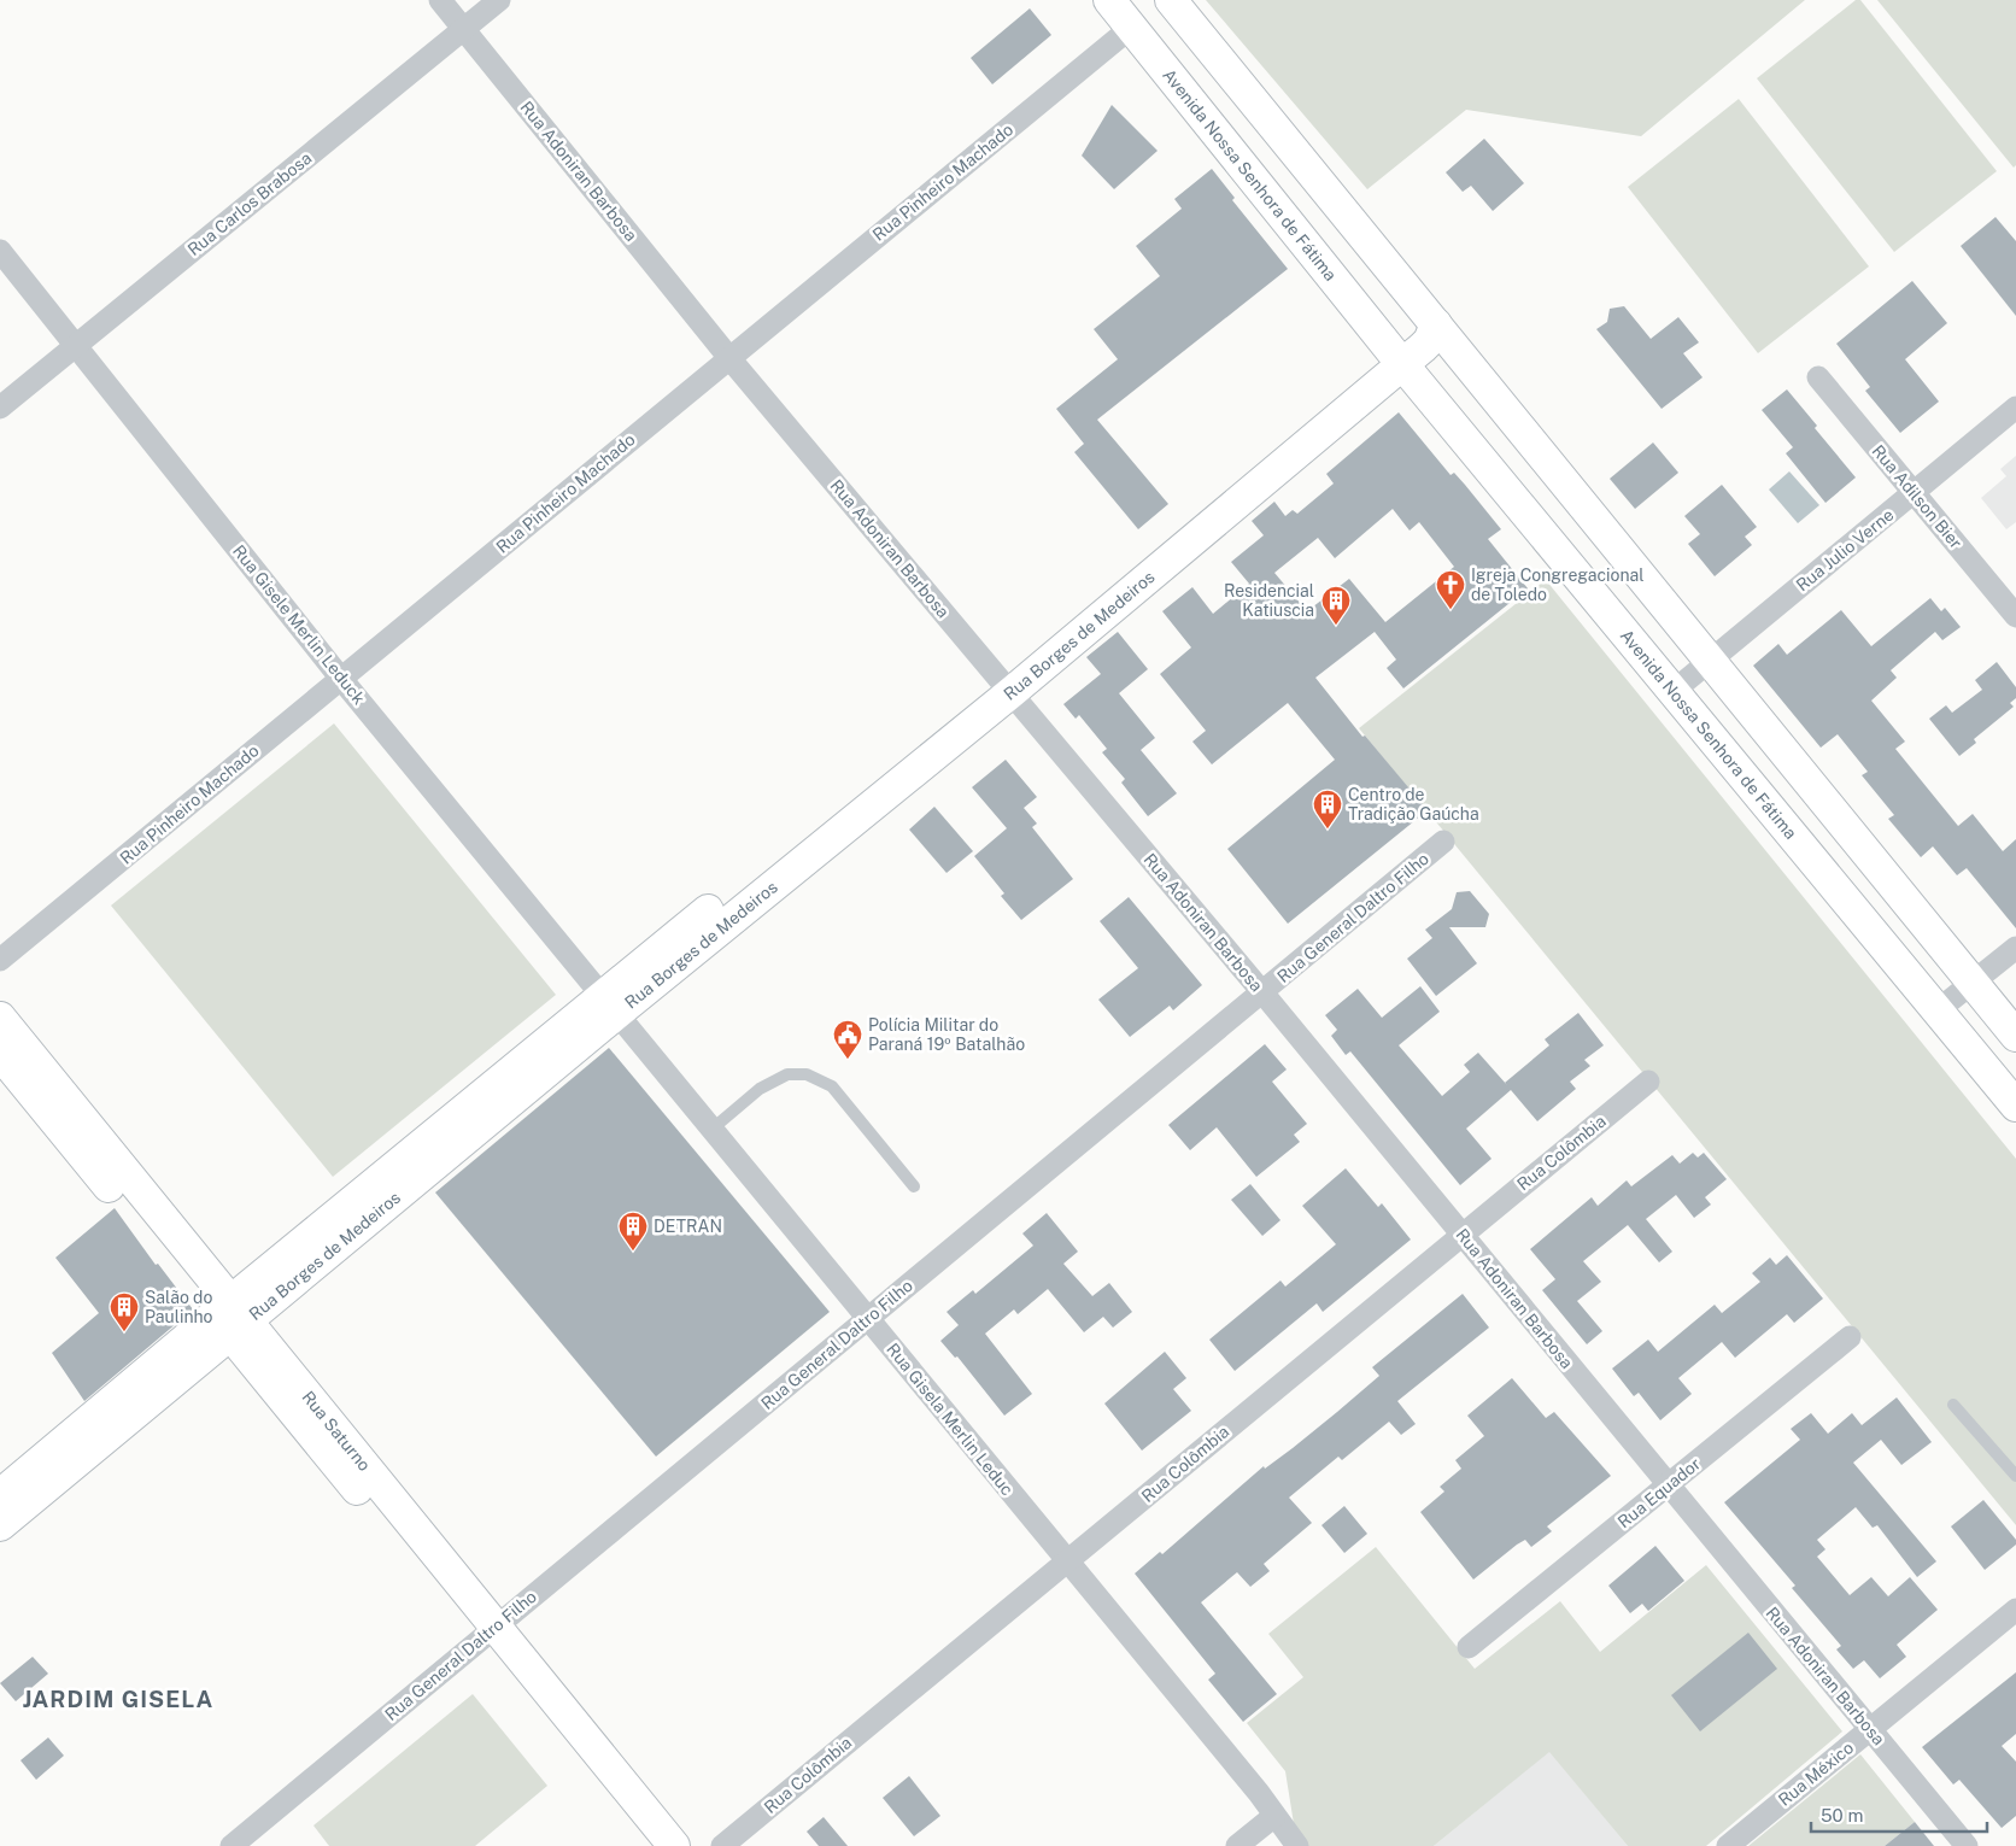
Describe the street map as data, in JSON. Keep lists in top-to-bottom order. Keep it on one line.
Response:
{"streets":{"street":["Rua Adoniran Barbosa","Avenida Nossa Senhora de Fátima","Rua Pinheiro Machado","Rua Carlos Brabosa","Rua Adilson Bier","Rua Julio Verne","Rua Gisele Merlin Leduck","Rua Borges de Medeiros","Rua General Daltro Filho","Rua Colômbia","Rua Gisela Merlin Leduc","Rua Saturno","Rua Equador","Rua México"]},"crossings":[["Rua Adoniran Barbosa","Rua Pinheiro Machado"],["Rua Adoniran Barbosa","Rua Carlos Brabosa"],["Rua Adoniran Barbosa","Rua Borges de Medeiros"],["Rua Adoniran Barbosa","Rua General Daltro Filho"],["Rua Adoniran Barbosa","Rua Colômbia"],["Rua Adoniran Barbosa","Rua Equador"],["Rua Adoniran Barbosa","Rua México"],["Avenida Nossa Senhora de Fátima","Rua Pinheiro Machado"],["Avenida Nossa Senhora de Fátima","Rua Julio Verne"],["Avenida Nossa Senhora de Fátima","Rua Borges de Medeiros"],["Rua Pinheiro Machado","Rua Gisele Merlin Leduck"],["Rua Carlos Brabosa","Rua Gisele Merlin Leduck"],["Rua Adilson Bier","Rua Julio Verne"],["Rua Gisele Merlin Leduck","Rua Borges de Medeiros"],["Rua Gisele Merlin Leduck","Rua Gisela Merlin Leduc"],["Rua Borges de Medeiros","Rua Gisela Merlin Leduc"],["Rua Borges de Medeiros","Rua Saturno"],["Rua General Daltro Filho","Rua Gisela Merlin Leduc"],["Rua General Daltro Filho","Rua Saturno"],["Rua Colômbia","Rua Gisela Merlin Leduc"]],"districts":["JARDIM GISELA"],"places":{"church":["Igreja Congregacional de Toledo"],"building":["Residencial Katiuscia","Centro de Tradição Gaúcha","DETRAN","Salão do Paulinho"],"public building":["Polícia Militar do Paraná 19º Batalhão"]},"scale_bar":"50 m"}
